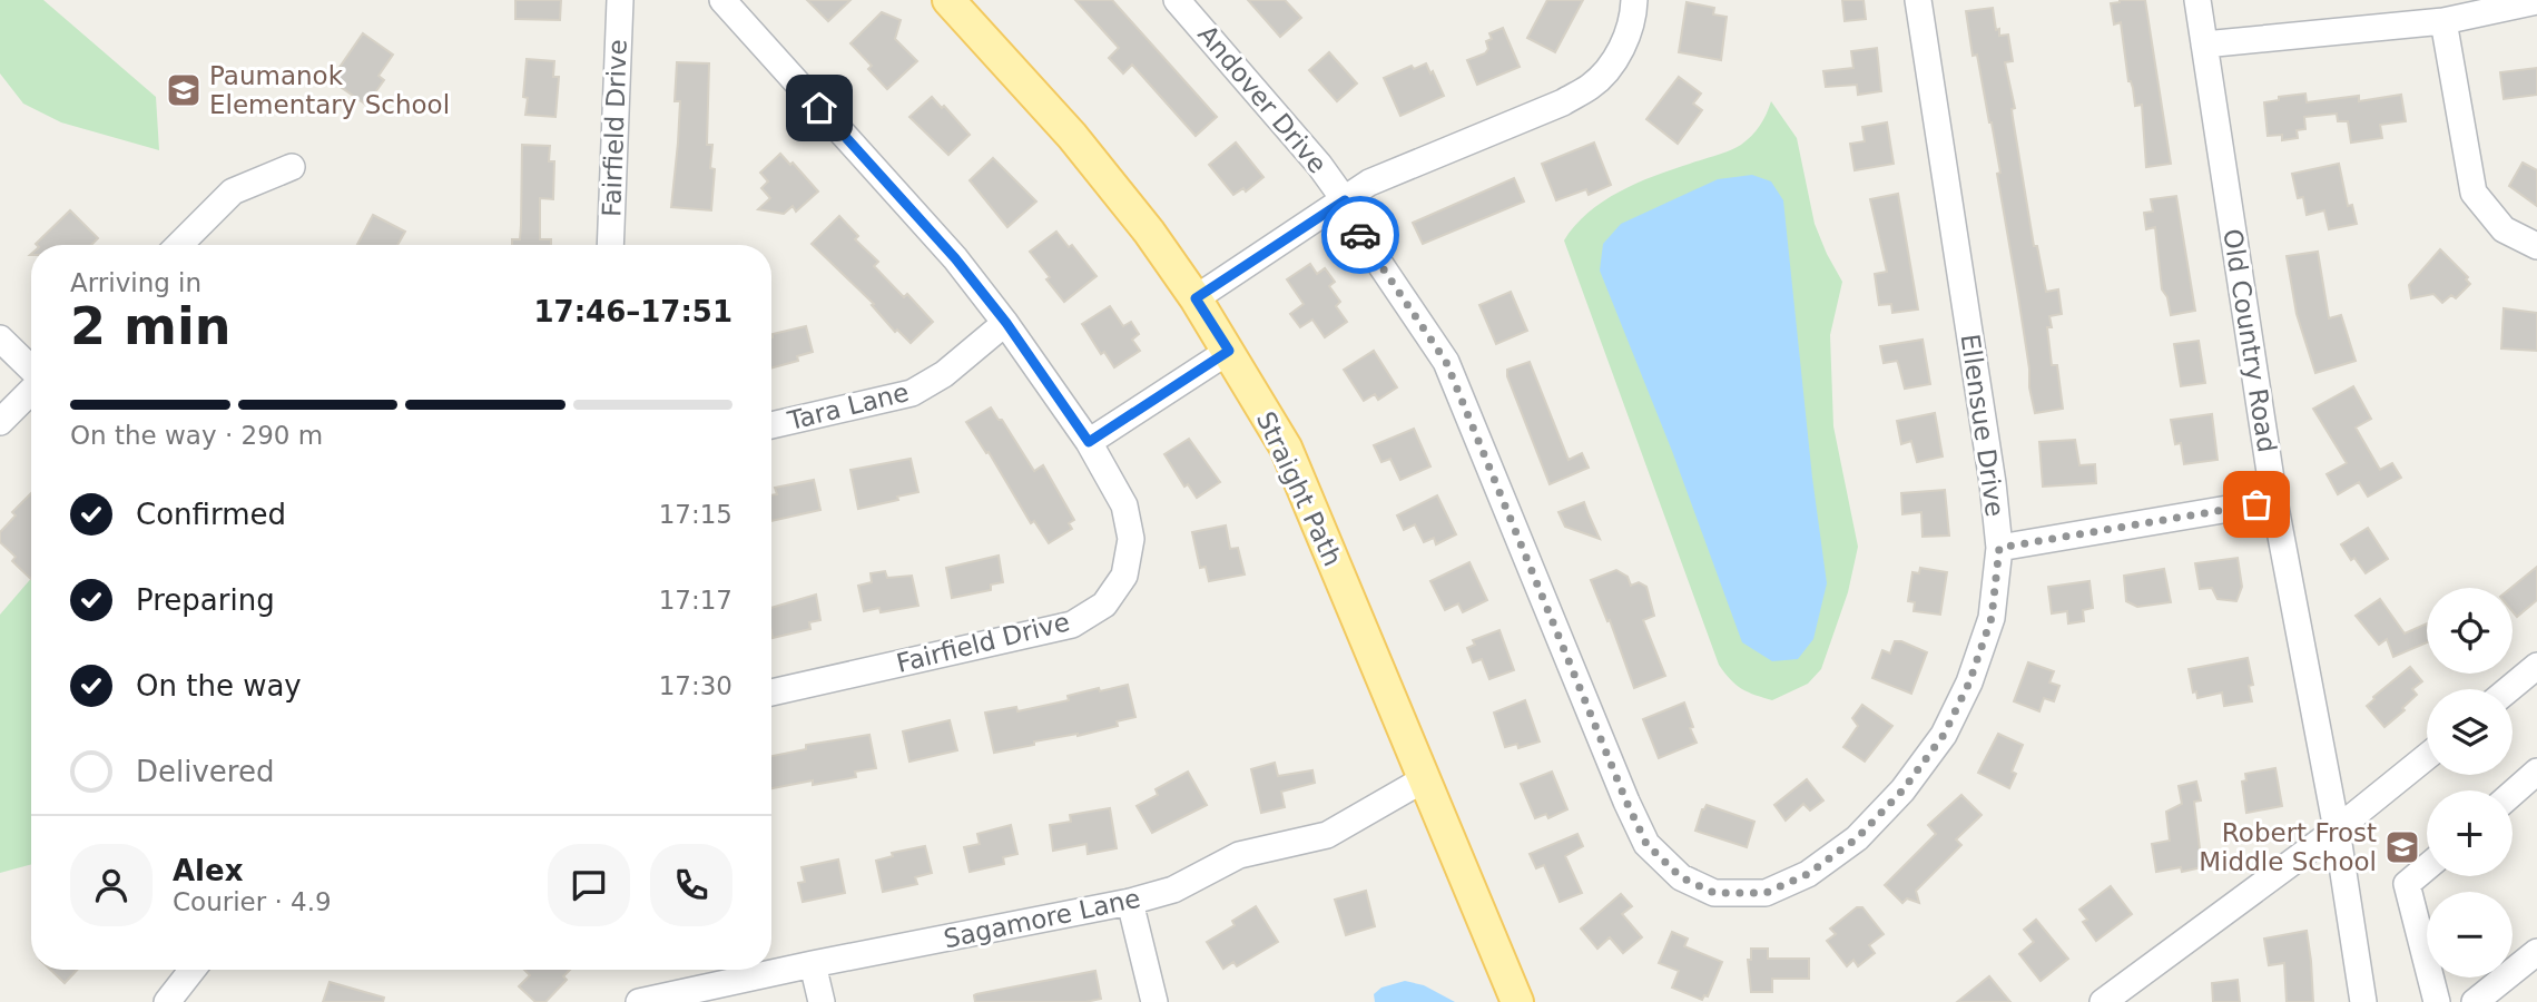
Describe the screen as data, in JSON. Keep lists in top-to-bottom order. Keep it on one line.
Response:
{"streets":{"main road":["Straight Path"],"street":["Andover Drive","Fairfield Drive","Old Country Road","Tara Lane","Ellensue Drive","Sagamore Lane"]},"crossings":[["Andover Drive","Ellensue Drive"],["Fairfield Drive","Tara Lane"],["Straight Path","Sagamore Lane"]],"places":{"school or university":["Paumanok Elementary School","Robert Frost Middle School"]},"page":{"heading":["2 min","Arriving in","17:46–17:51"],"panel":["Alex","Courier · 4.9"],"bar":"On the way · 290 m","list":[["Confirmed","17:15"],["Preparing","17:17"],["On the way","17:30"],"Delivered"],"map_buttons":["+","−"]}}
